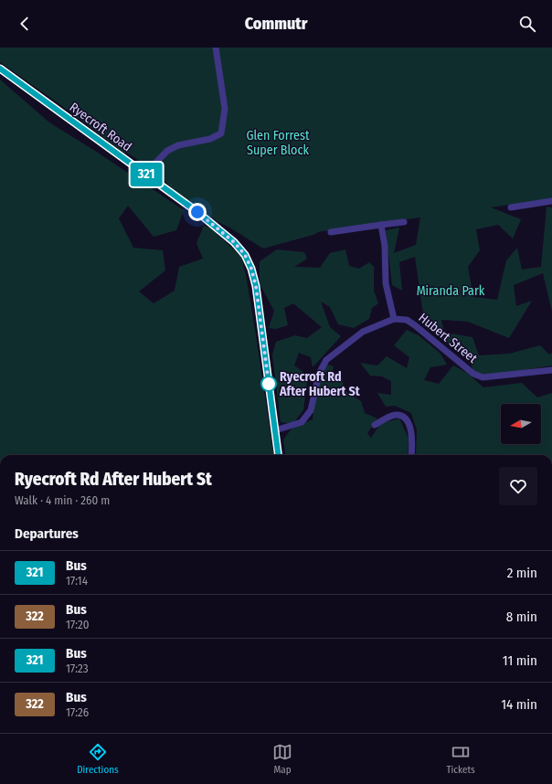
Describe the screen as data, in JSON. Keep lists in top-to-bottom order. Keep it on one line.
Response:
{"streets":{"street":["Ryecroft Road","Hubert Street"]},"parks":["Glen Forrest Super Block","Miranda Park"],"places":["Ryecroft Rd After Hubert St"],"lines":["bus line 321"],"north":"left","page":{"header":"Commutr","on_map":"321","heading":[["Ryecroft Rd After Hubert St","Walk · 4 min · 260 m"],"Departures"],"list":[{"mark":"321","name":"Bus","note":"17:14","value":"2 min"},{"mark":"322","name":"Bus","note":"17:20","value":"8 min"},{"mark":"321","name":"Bus","note":"17:23","value":"11 min"},{"mark":"322","name":"Bus","note":"17:26","value":"14 min"}],"tabs":["Directions","Map","Tickets"]}}
